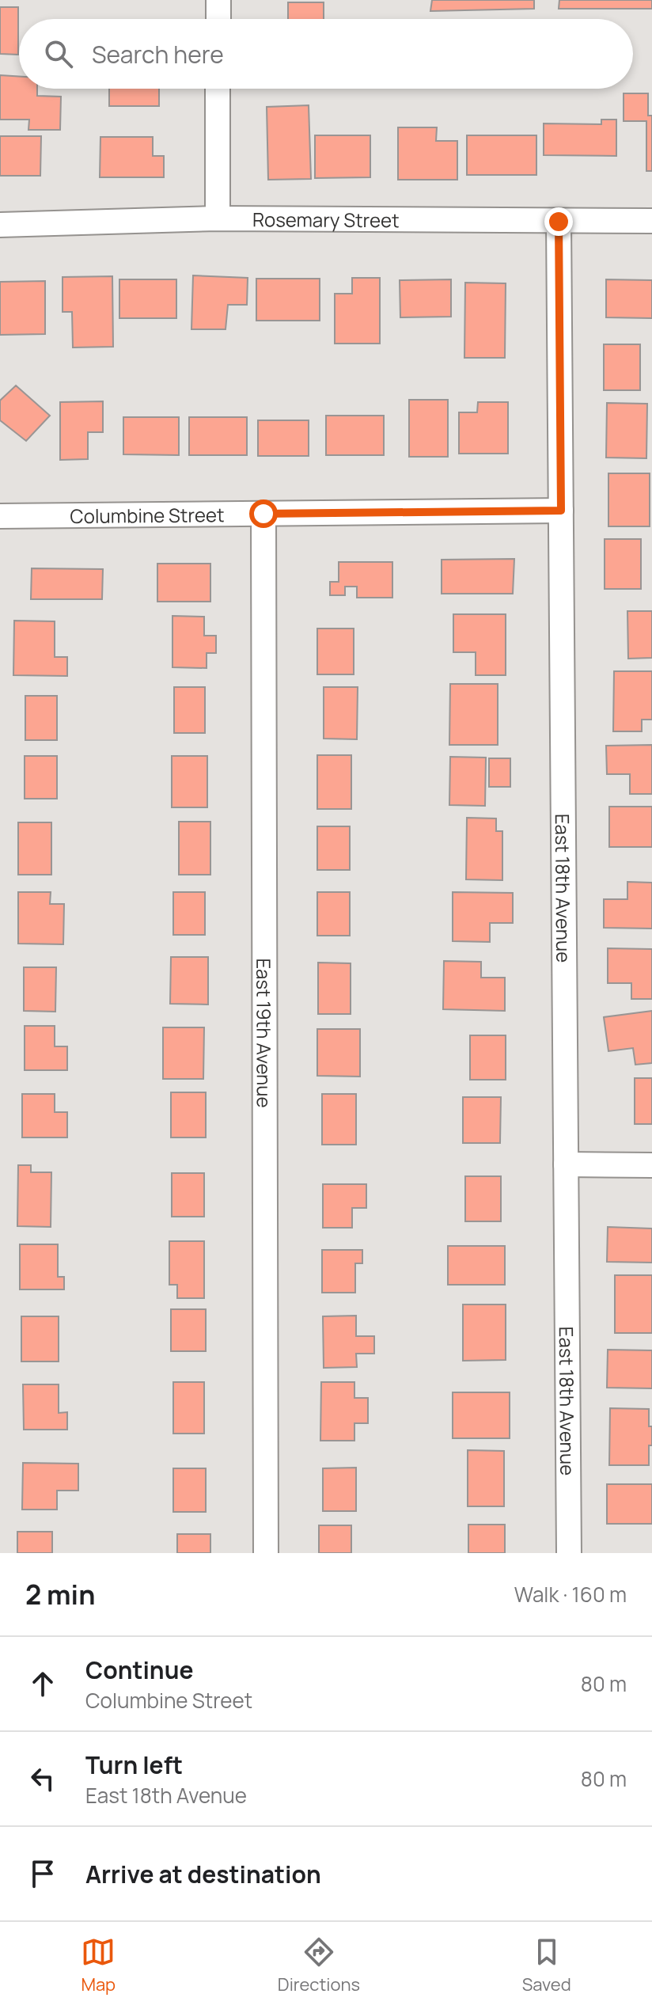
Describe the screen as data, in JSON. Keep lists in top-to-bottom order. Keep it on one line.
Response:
{"streets":{"street":["Rosemary Street","Columbine Street","East 18th Avenue","East 19th Avenue"]},"crossings":[["Rosemary Street","East 18th Avenue"],["Columbine Street","East 18th Avenue"],["Columbine Street","East 19th Avenue"]],"page":{"search":"Search here","heading":["2 min","Walk · 160 m"],"list":[["Continue","Columbine Street","80 m"],["Turn left","East 18th Avenue","80 m"],"Arrive at destination"],"nav":["Map","Directions","Saved"]}}
